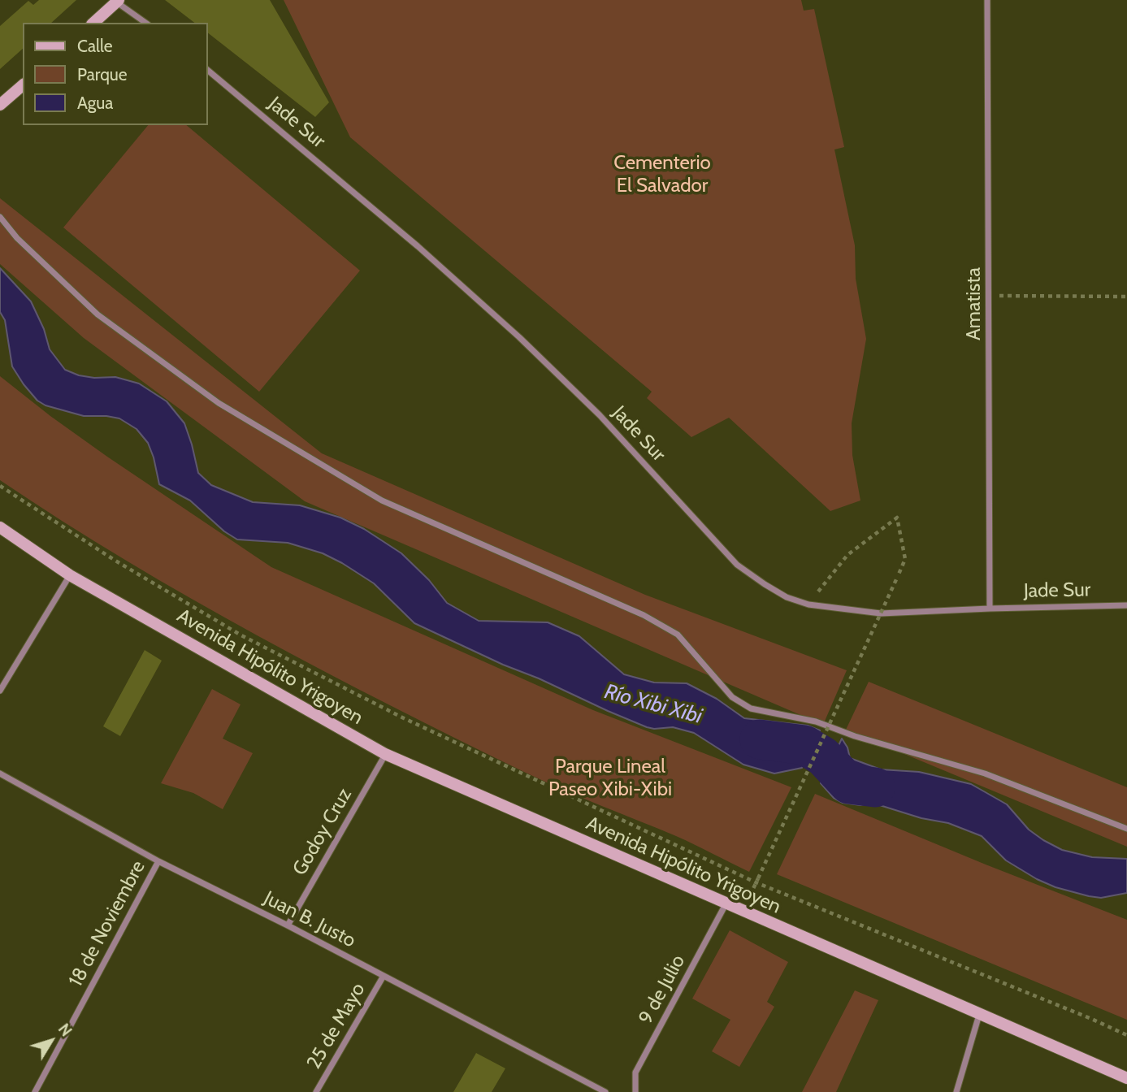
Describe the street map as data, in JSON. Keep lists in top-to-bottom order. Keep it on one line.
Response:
{"streets":{"main road":["Avenida Hipólito Yrigoyen"],"street":["Jade Sur","Amatista","Godoy Cruz","Juan B. Justo","18 de Noviembre","9 de Julio","25 de Mayo"]},"crossings":[["Jade Sur","Amatista"],["Avenida Hipólito Yrigoyen","Godoy Cruz"],["Avenida Hipólito Yrigoyen","9 de Julio"],["Godoy Cruz","Juan B. Justo"],["Juan B. Justo","18 de Noviembre"],["Juan B. Justo","25 de Mayo"]],"water":["Río Xibi Xibi"],"parks":["Cementerio El Salvador","Parque Lineal Paseo Xibi-Xibi"],"legend":["Calle","Parque","Agua"],"north":"top right"}
